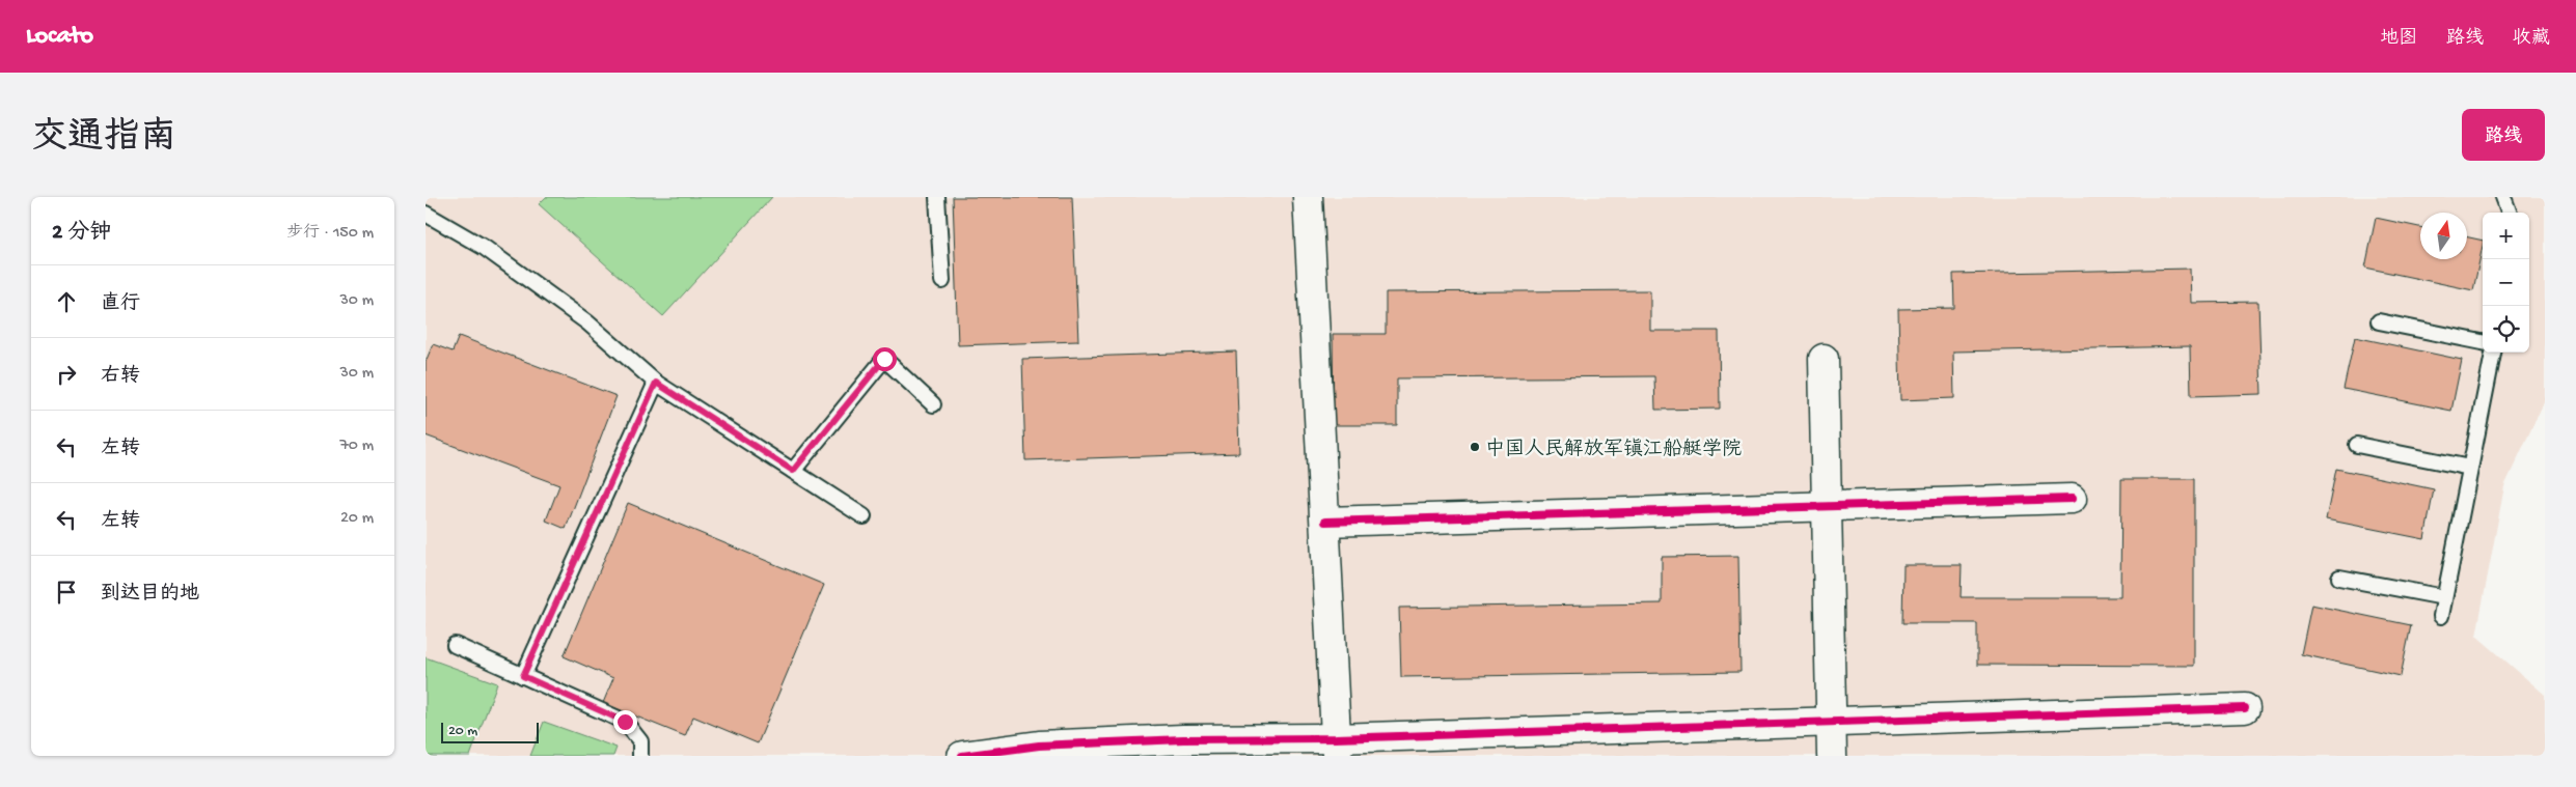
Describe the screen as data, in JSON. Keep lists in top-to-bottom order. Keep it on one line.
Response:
{"places":["中国人民解放军镇江船艇学院"],"scale_bar":"20 m","north":"top","page":{"header":"Locato","nav":["地图","路线","收藏"],"title":"交通指南","buttons":"路线","heading":["2 分钟","步行 · 150 m"],"map_buttons":["+","−"],"list":[["直行","30 m"],["右转","30 m"],["左转","70 m"],["左转","20 m"],"到达目的地"],"scale":"20 m"}}
